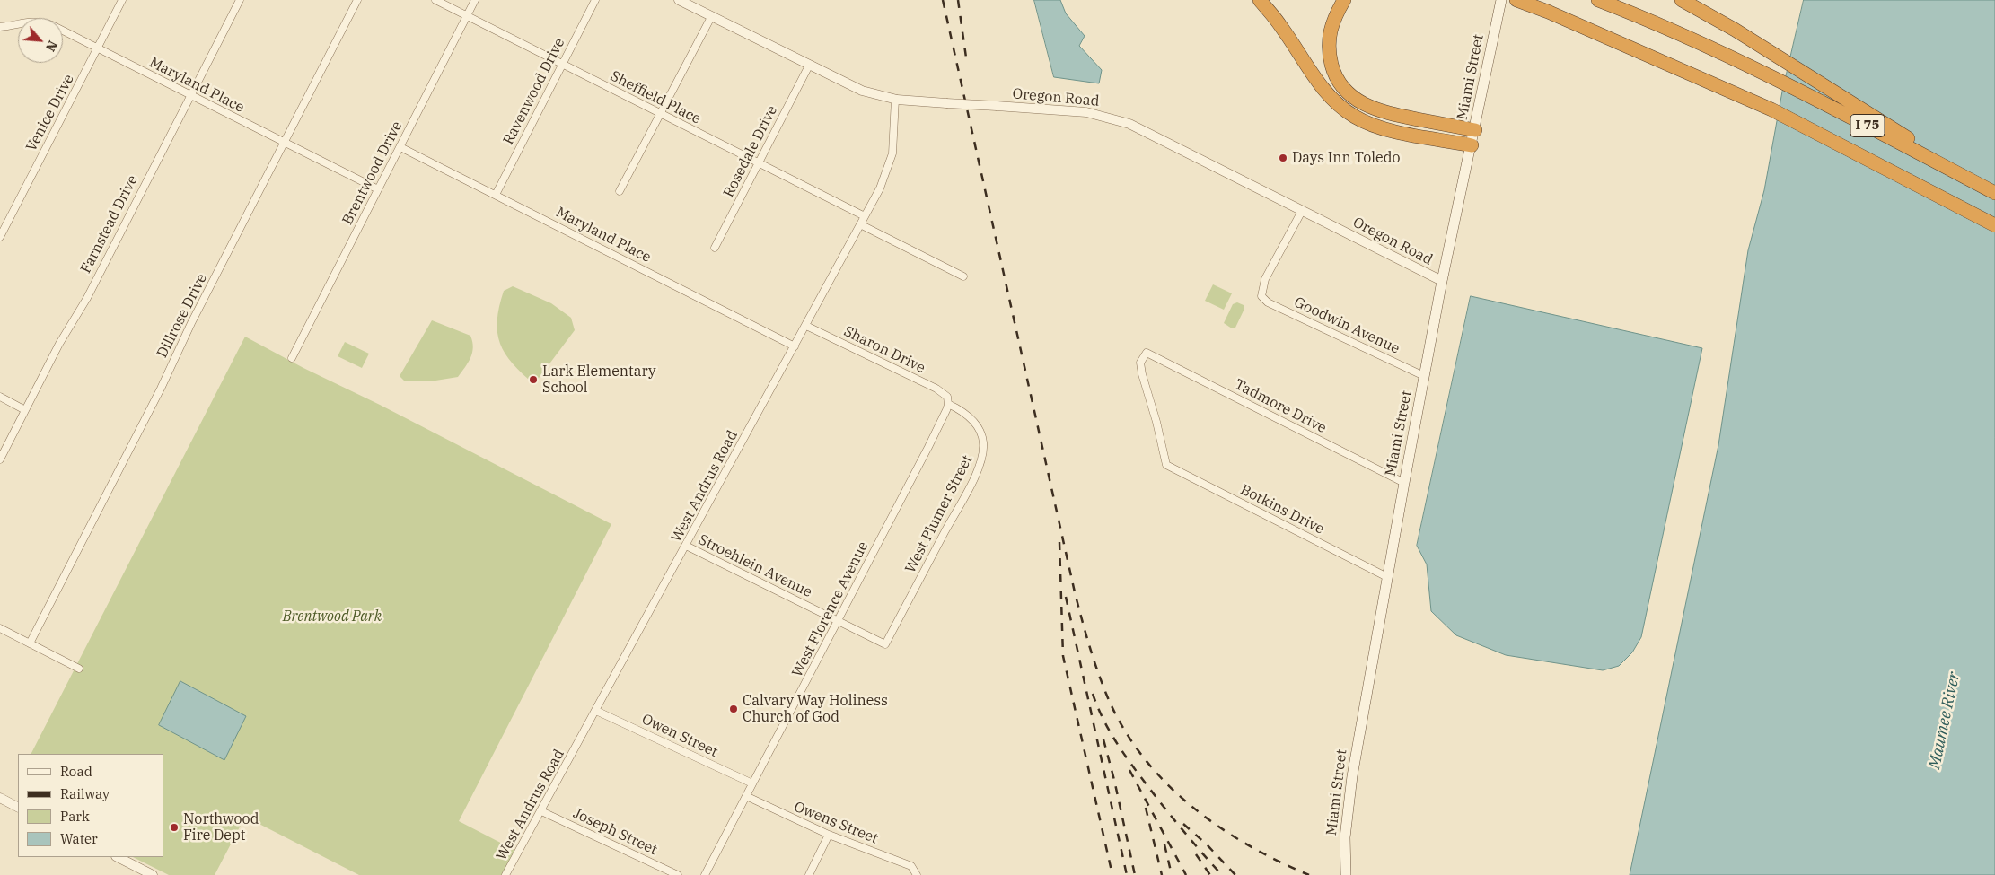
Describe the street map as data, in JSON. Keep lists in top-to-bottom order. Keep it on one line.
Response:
{"streets":{"highway":["I 75"],"main road":["Miami Street"],"street":["Maryland Place","Ravenwood Drive","Sheffield Place","Oregon Road","Venice Drive","Rosedale Drive","Brentwood Drive","Farnstead Drive","Dillrose Drive","Goodwin Avenue","Sharon Drive","Tadmore Drive","West Andrus Road","Botkins Drive","West Plumer Street","Stroehlein Avenue","West Florence Avenue","Owen Street","Owens Street","Joseph Street"]},"crossings":[["Miami Street","Oregon Road"],["Miami Street","Goodwin Avenue"],["Miami Street","Tadmore Drive"],["Miami Street","Botkins Drive"],["Maryland Place","Ravenwood Drive"],["Maryland Place","Venice Drive"],["Maryland Place","Brentwood Drive"],["Maryland Place","Farnstead Drive"],["Maryland Place","Dillrose Drive"],["Maryland Place","West Andrus Road"],["Ravenwood Drive","Sheffield Place"],["Sheffield Place","Rosedale Drive"],["Sheffield Place","Brentwood Drive"],["Sheffield Place","West Andrus Road"],["Oregon Road","Rosedale Drive"],["Oregon Road","Goodwin Avenue"],["Oregon Road","West Andrus Road"],["Sharon Drive","West Andrus Road"],["Sharon Drive","West Plumer Street"],["Sharon Drive","West Florence Avenue"],["Tadmore Drive","Botkins Drive"],["West Andrus Road","Stroehlein Avenue"],["West Andrus Road","Owen Street"],["West Andrus Road","Joseph Street"],["West Plumer Street","Stroehlein Avenue"],["West Plumer Street","West Florence Avenue"],["Stroehlein Avenue","West Florence Avenue"],["West Florence Avenue","Owen Street"],["West Florence Avenue","Owens Street"]],"water":["Maumee River"],"parks":["Brentwood Park"],"places":["Days Inn Toledo","Lark Elementary School","Calvary Way Holiness Church of God","Northwood Fire Dept"],"legend":["Road","Railway","Park","Water"],"north":"bottom right"}
